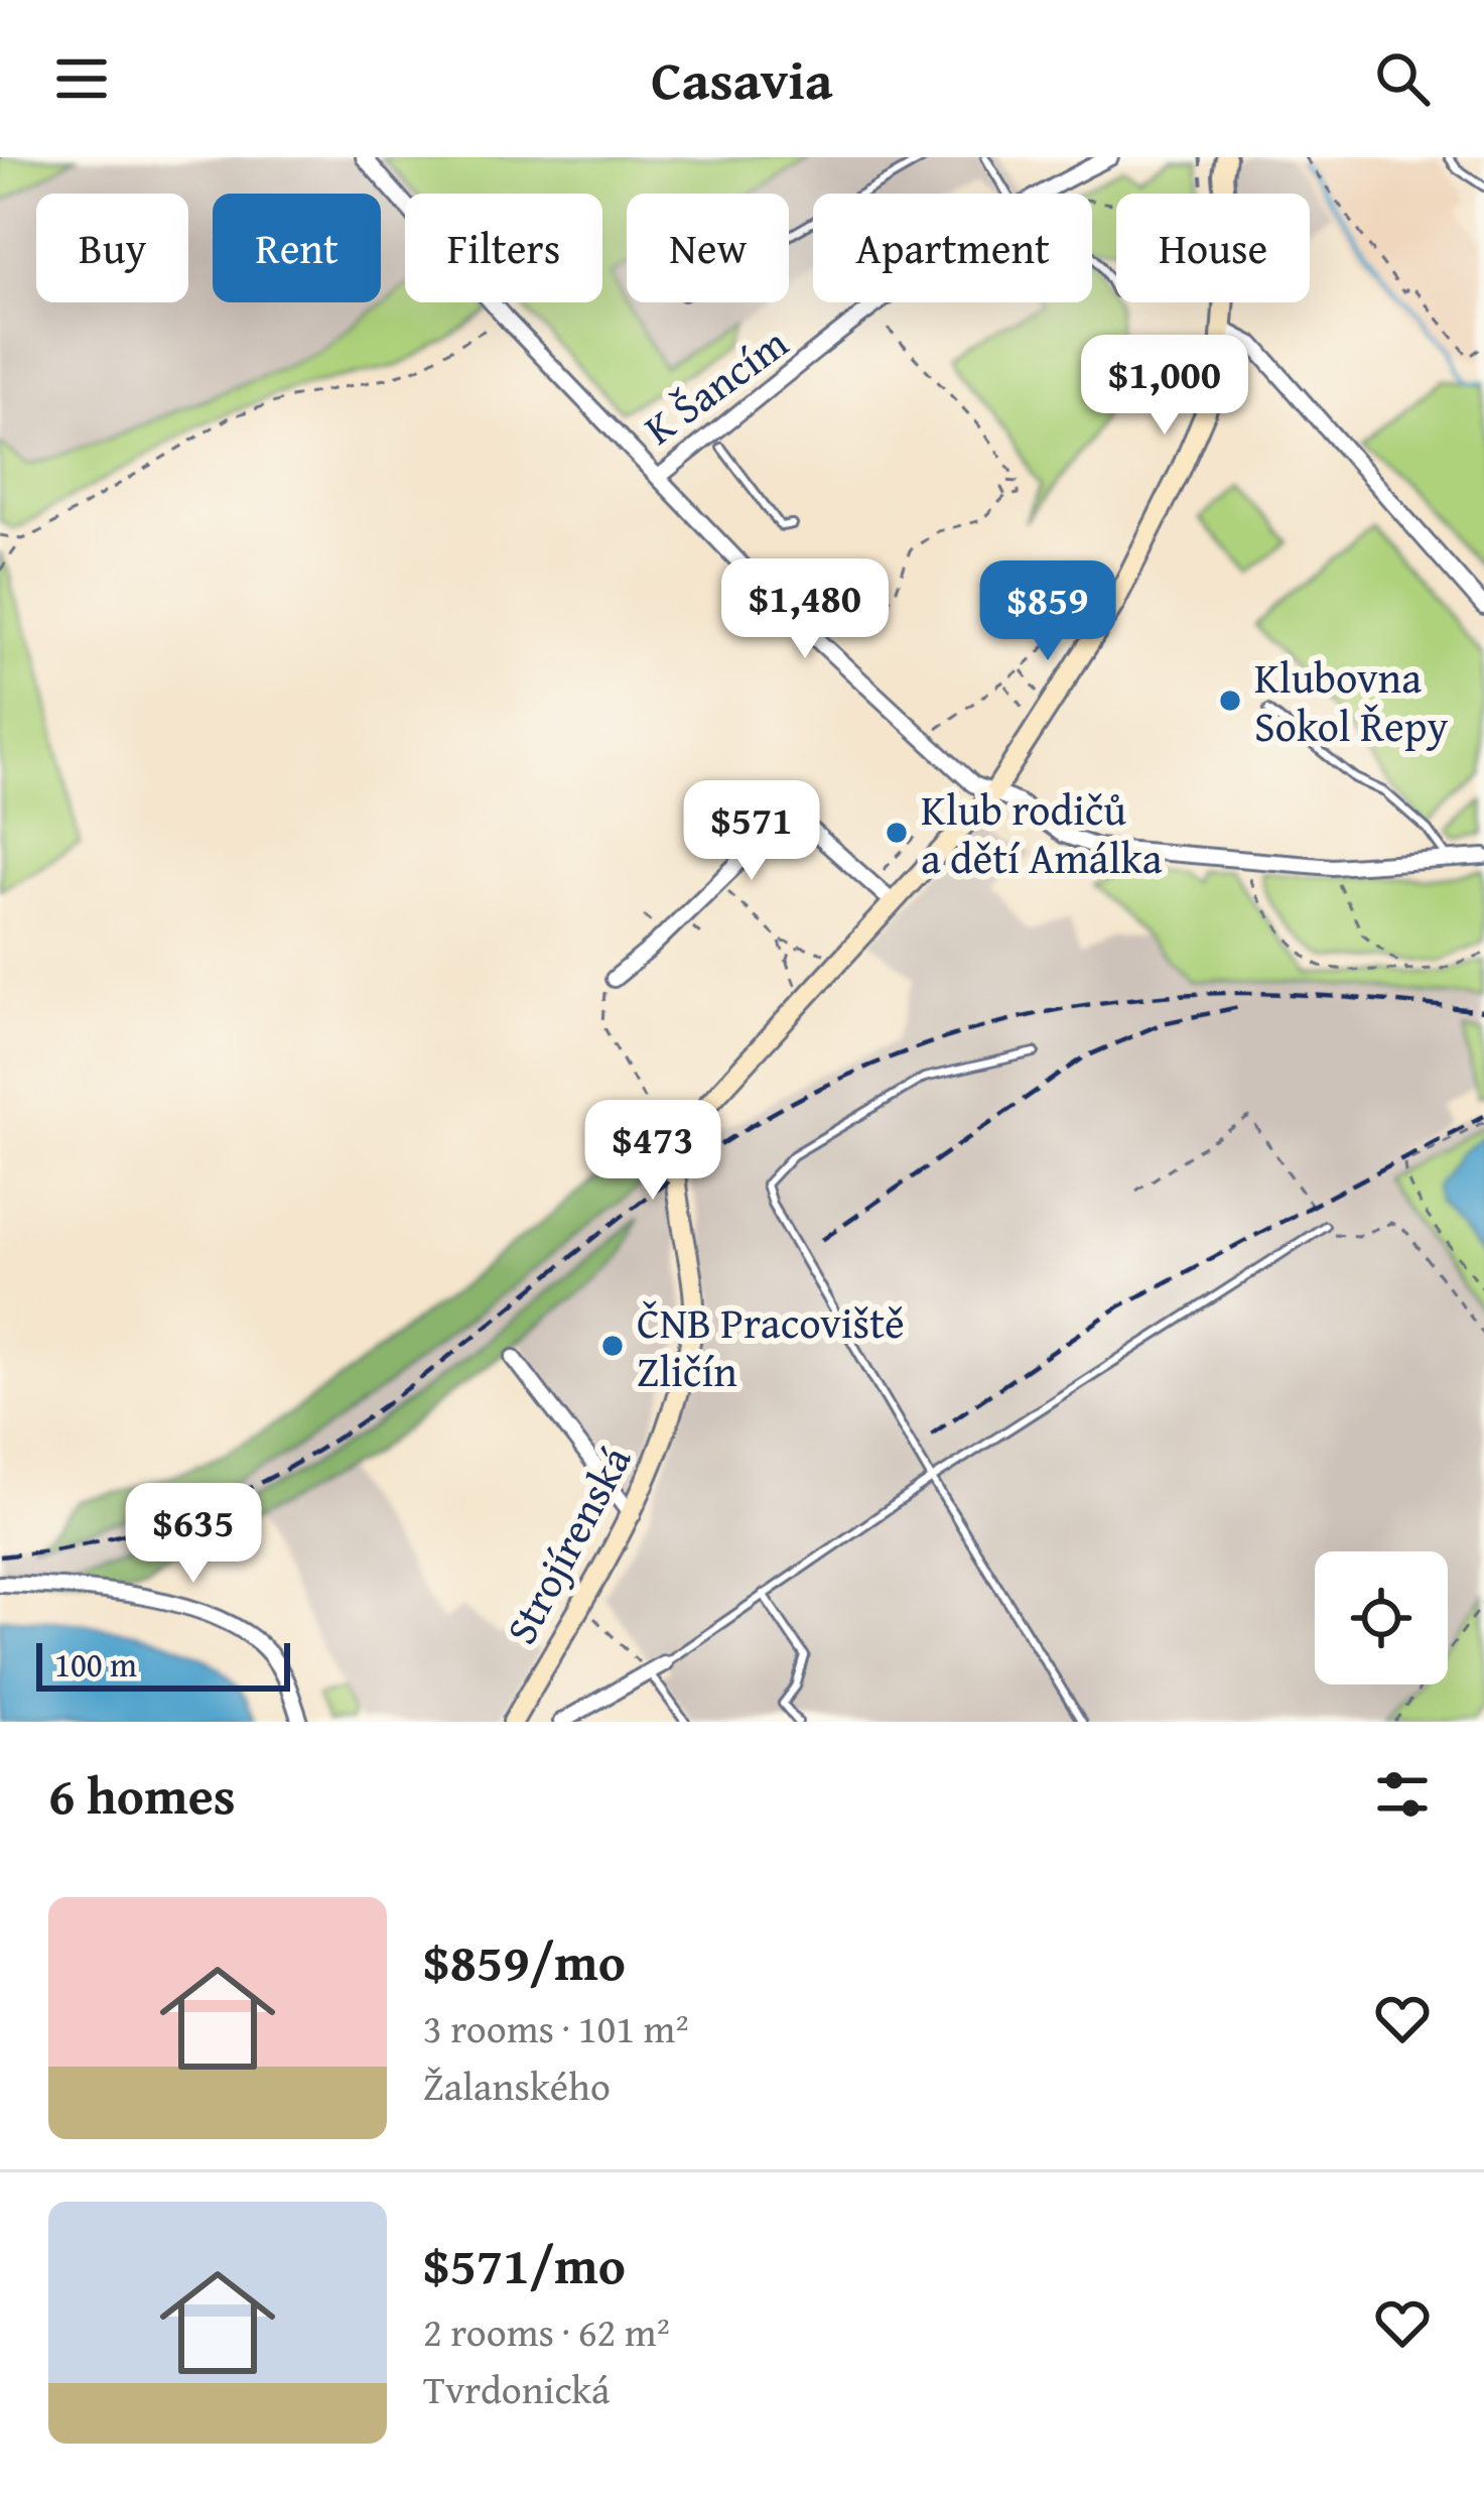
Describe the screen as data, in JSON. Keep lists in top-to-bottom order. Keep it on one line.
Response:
{"streets":{"street":["K Šancím","Strojírenská"]},"places":["Klubovna Sokol Řepy","Klub rodičů a dětí Amálka","ČNB Pracoviště Zličín"],"scale_bar":"100 m","page":{"header":"Casavia","chip":["Buy","Rent","Filters","New","Apartment","House"],"price":["$1,000","$1,480","$859","$571","$473","$635"],"scale":"100 m","heading":"6 homes","list":[{"name":"$859/mo","note":"3 rooms · 101 m² · Žalanského"},{"name":"$571/mo","note":"2 rooms · 62 m² · Tvrdonická"}]}}
